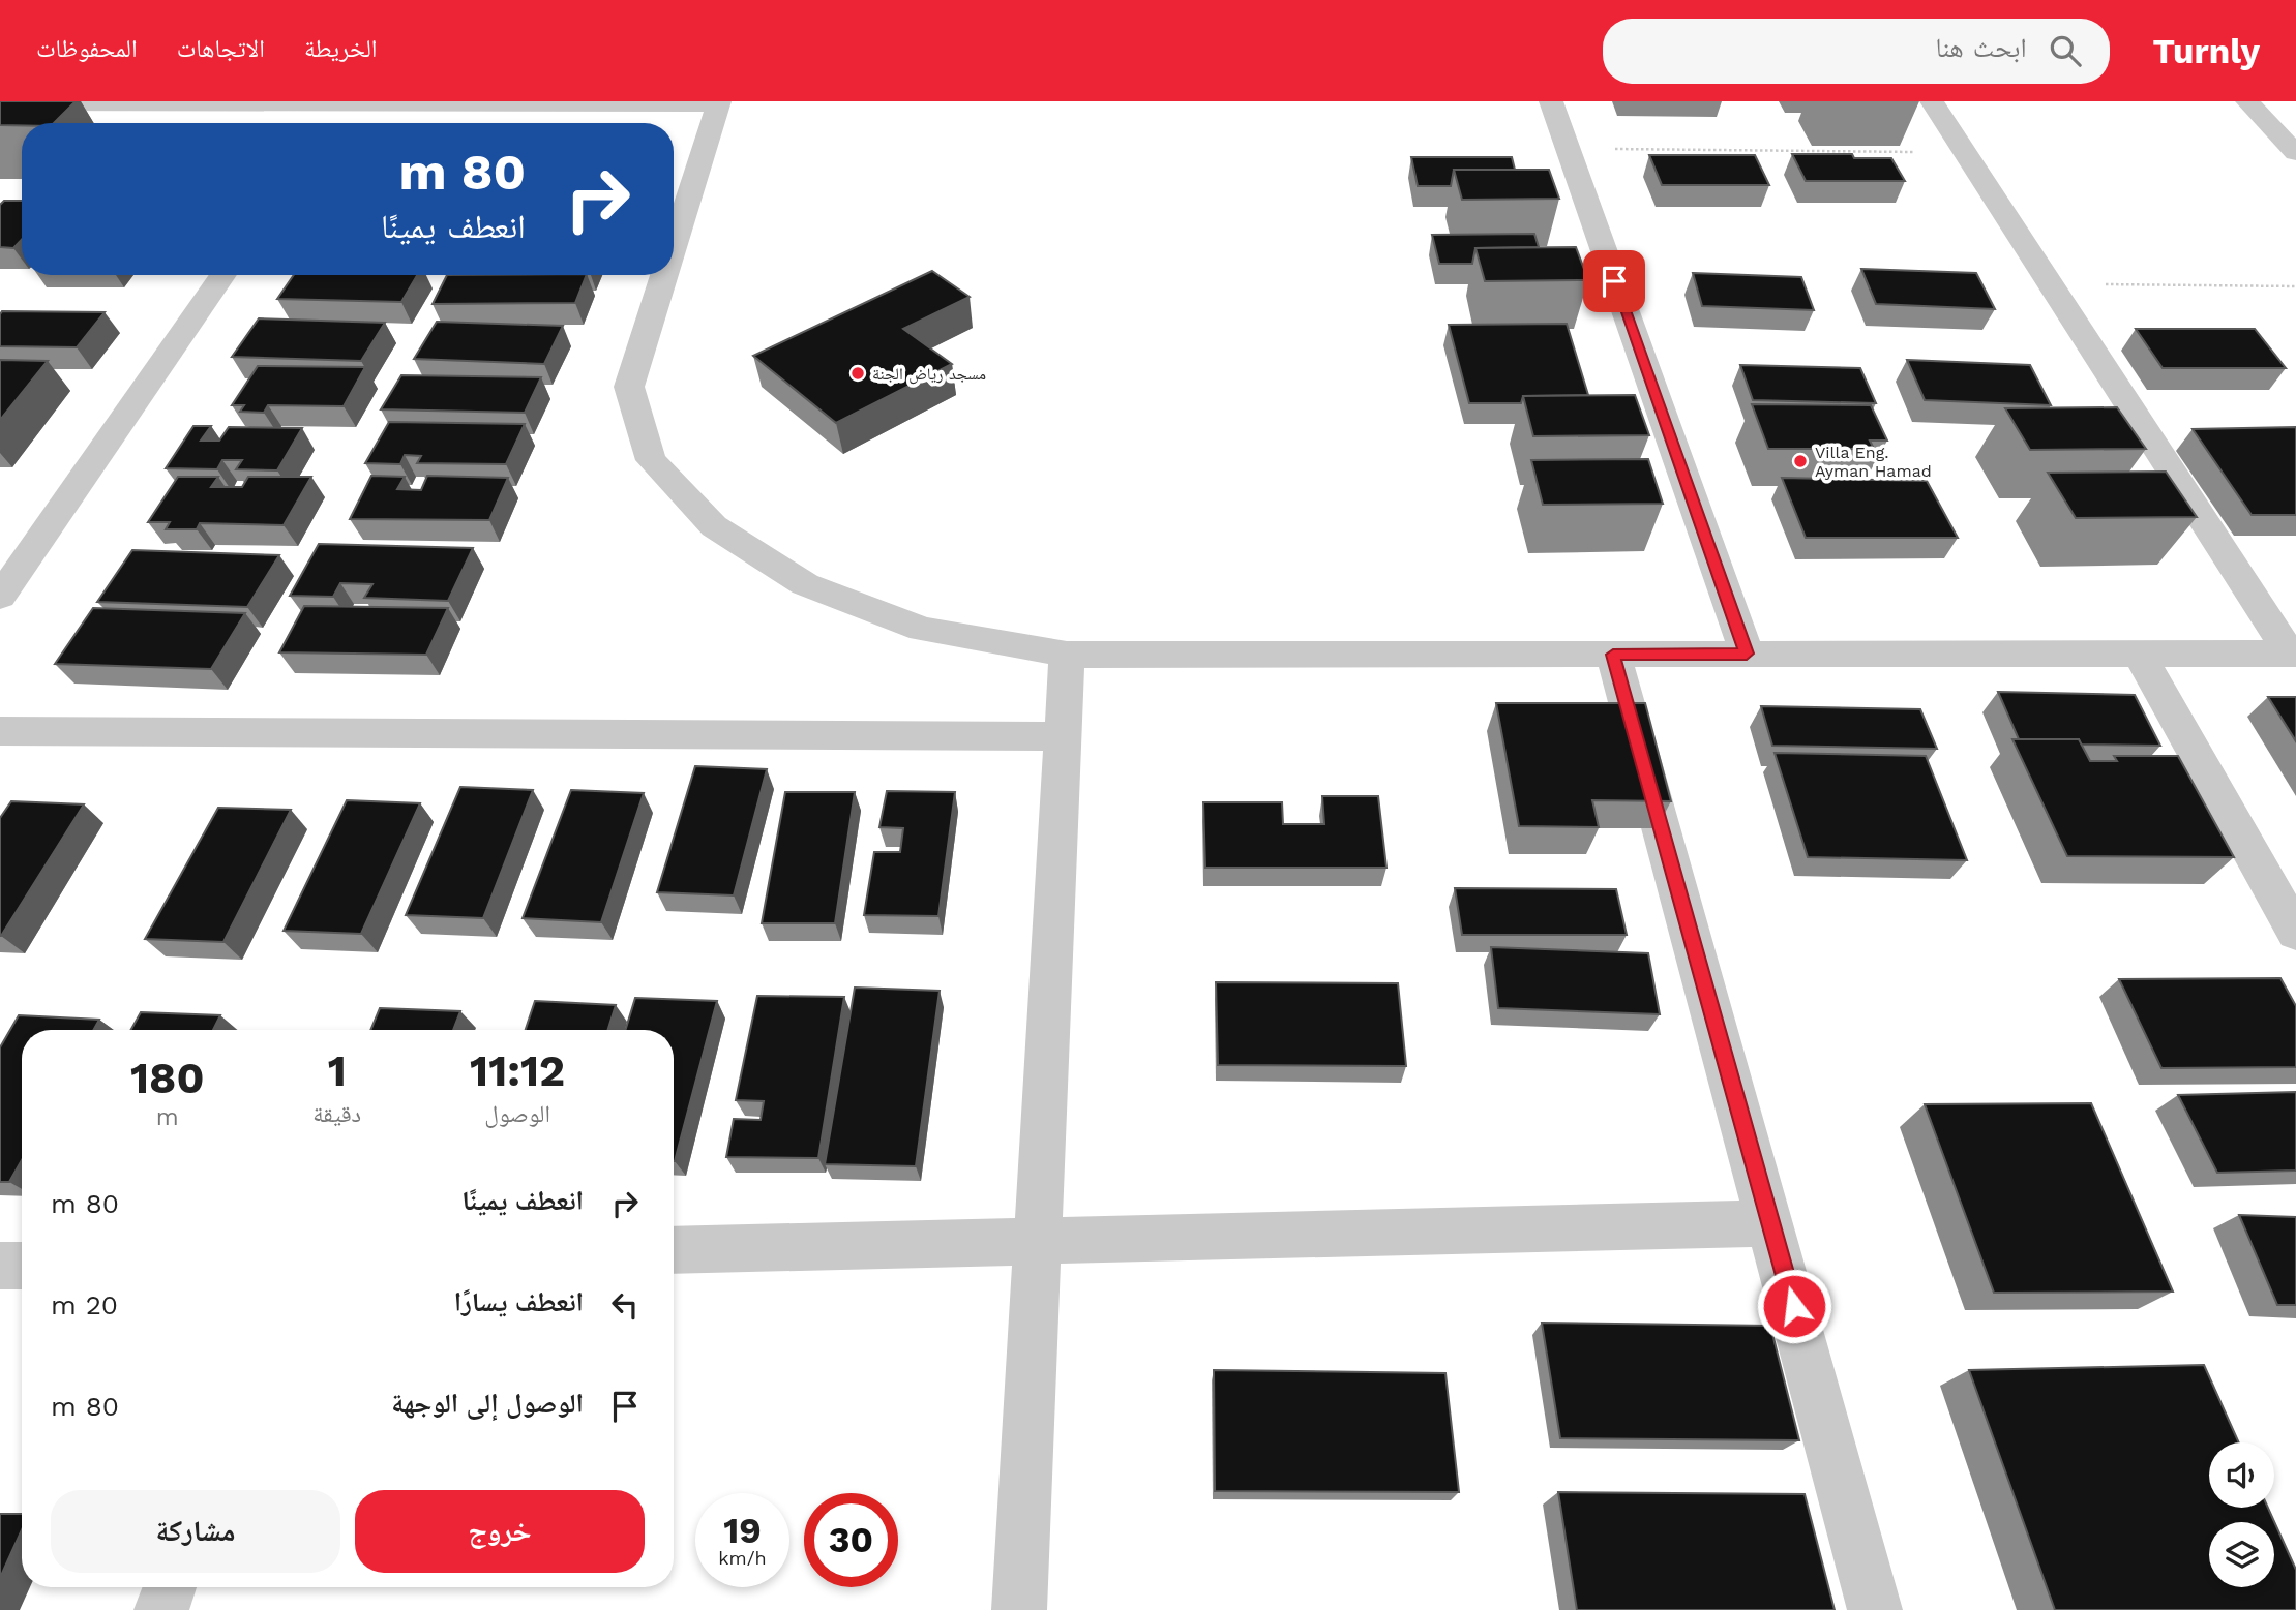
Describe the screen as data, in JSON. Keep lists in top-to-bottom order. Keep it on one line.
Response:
{"places":["مسجد رياض الجنة","Villa Eng. Ayman Hamad"],"page":{"header":"Turnly","search":"ابحث هنا","nav":["الخريطة","الاتجاهات","المحفوظات"],"turn":["80 m","انعطف يمينًا"],"eta":["11:12","الوصول","1","دقيقة","180","m"],"list":[{"name":"انعطف يمينًا","value":"80 m"},{"name":"انعطف يسارًا","value":"20 m"},{"name":"الوصول إلى الوجهة","value":"80 m"}],"buttons":["خروج","مشاركة"],"speed":"19 km/h","limit":"30"}}
